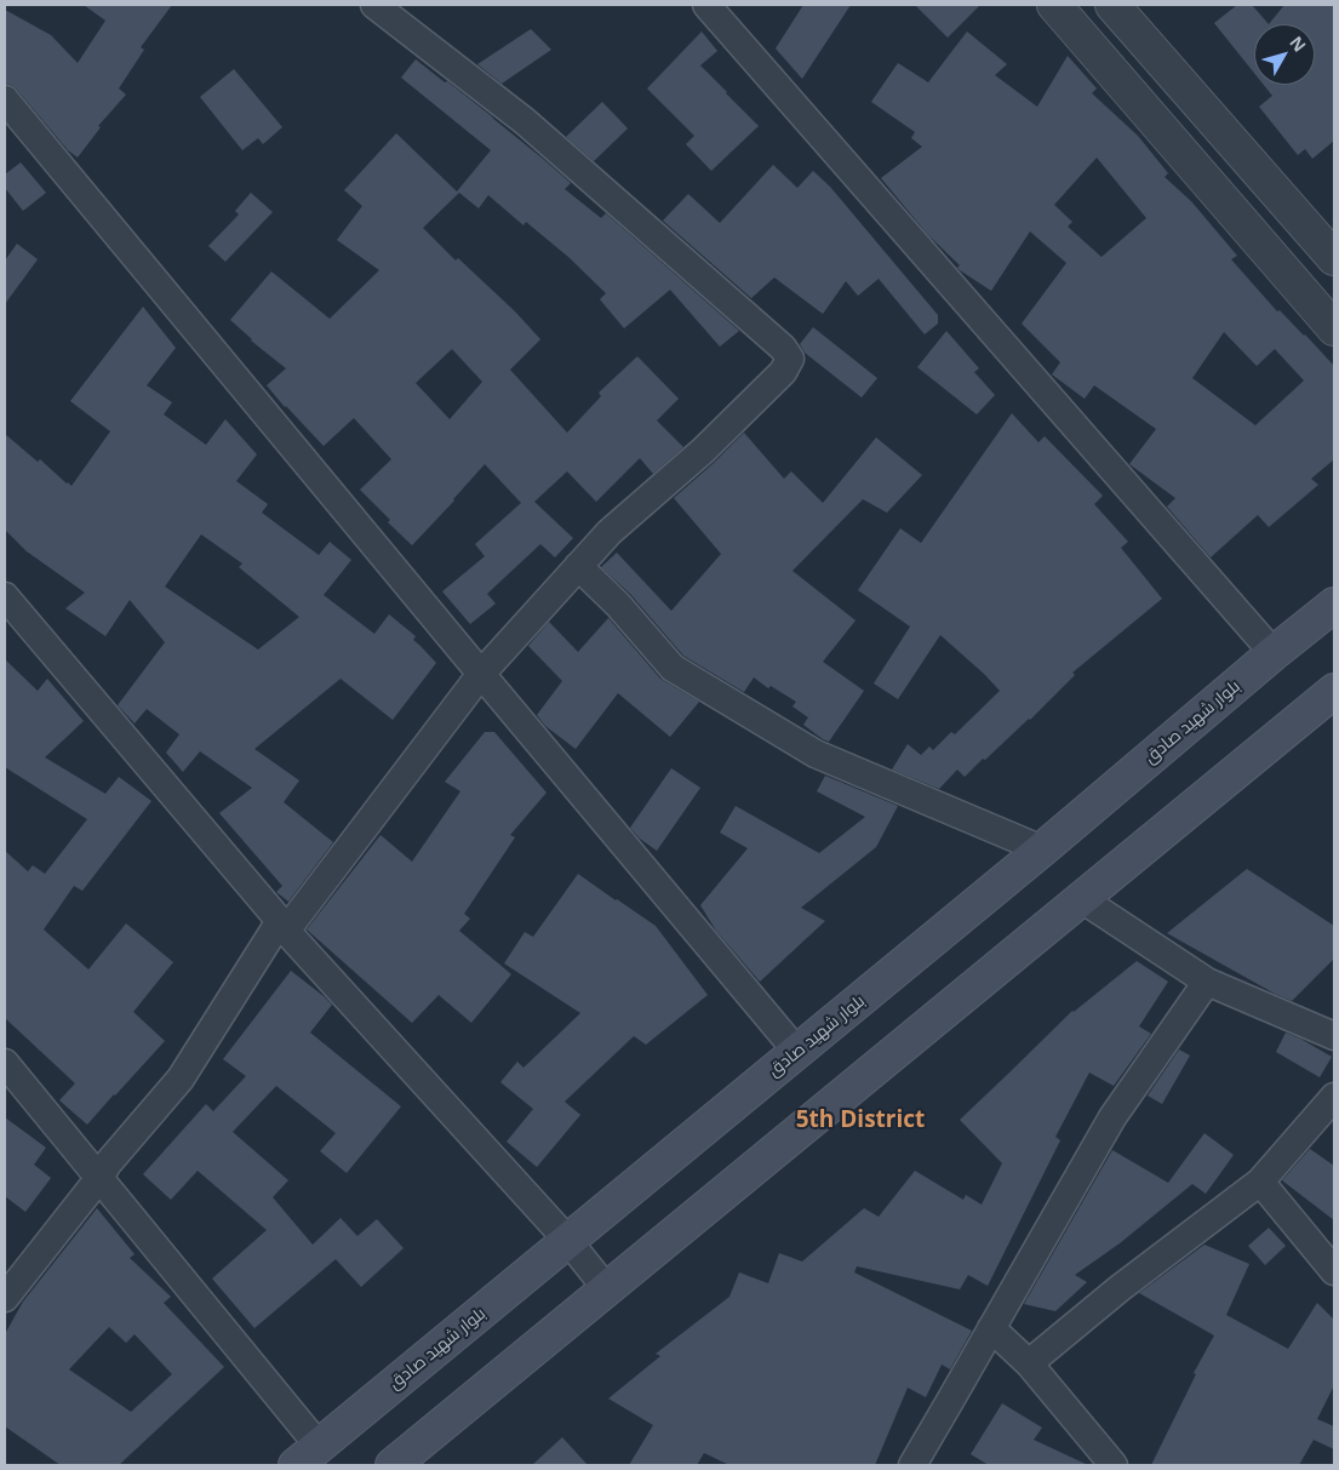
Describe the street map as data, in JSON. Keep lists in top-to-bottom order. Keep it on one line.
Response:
{"streets":{"main road":["بلوار شهید صادق"]},"districts":["5th District"],"north":"top right"}
